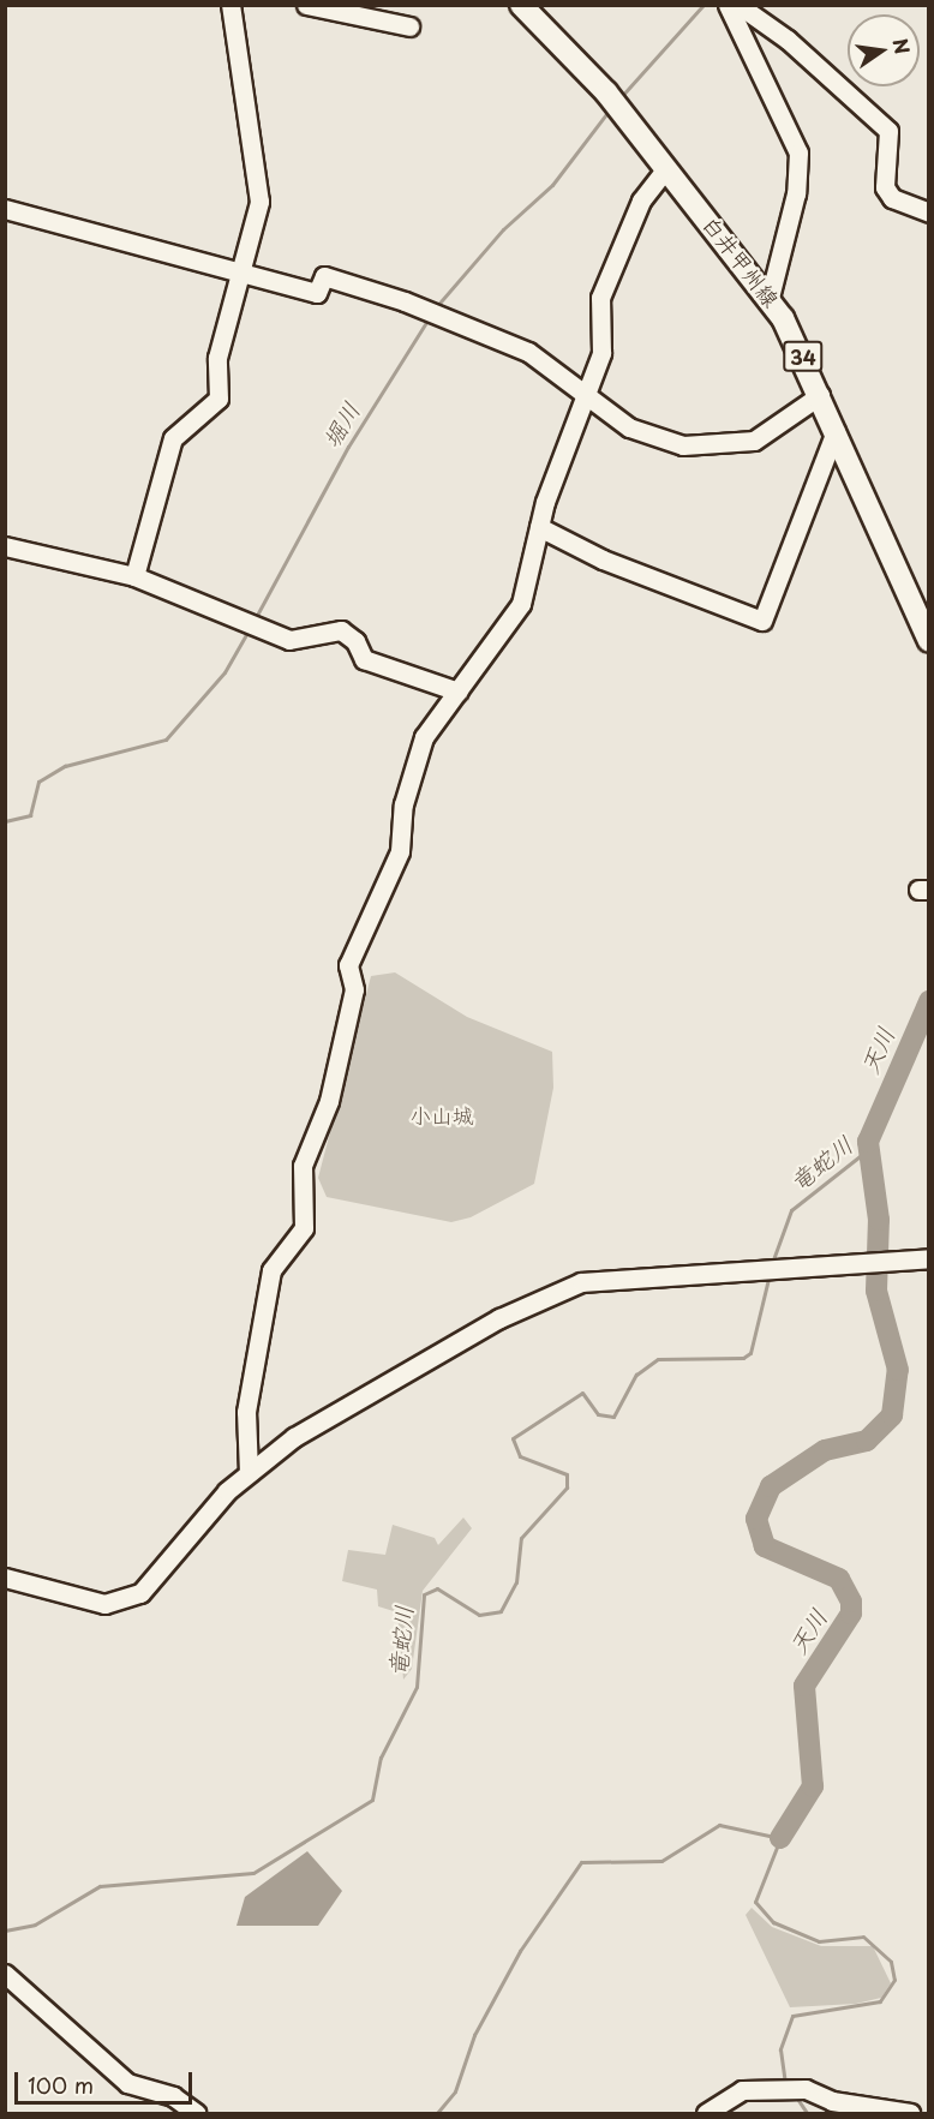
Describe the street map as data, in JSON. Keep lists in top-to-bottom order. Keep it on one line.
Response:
{"streets":{"main road":["白井甲州線","34"]},"water":["堀川","天川","竜蛇川"],"parks":["小山城"],"scale_bar":"100 m","north":"right"}
